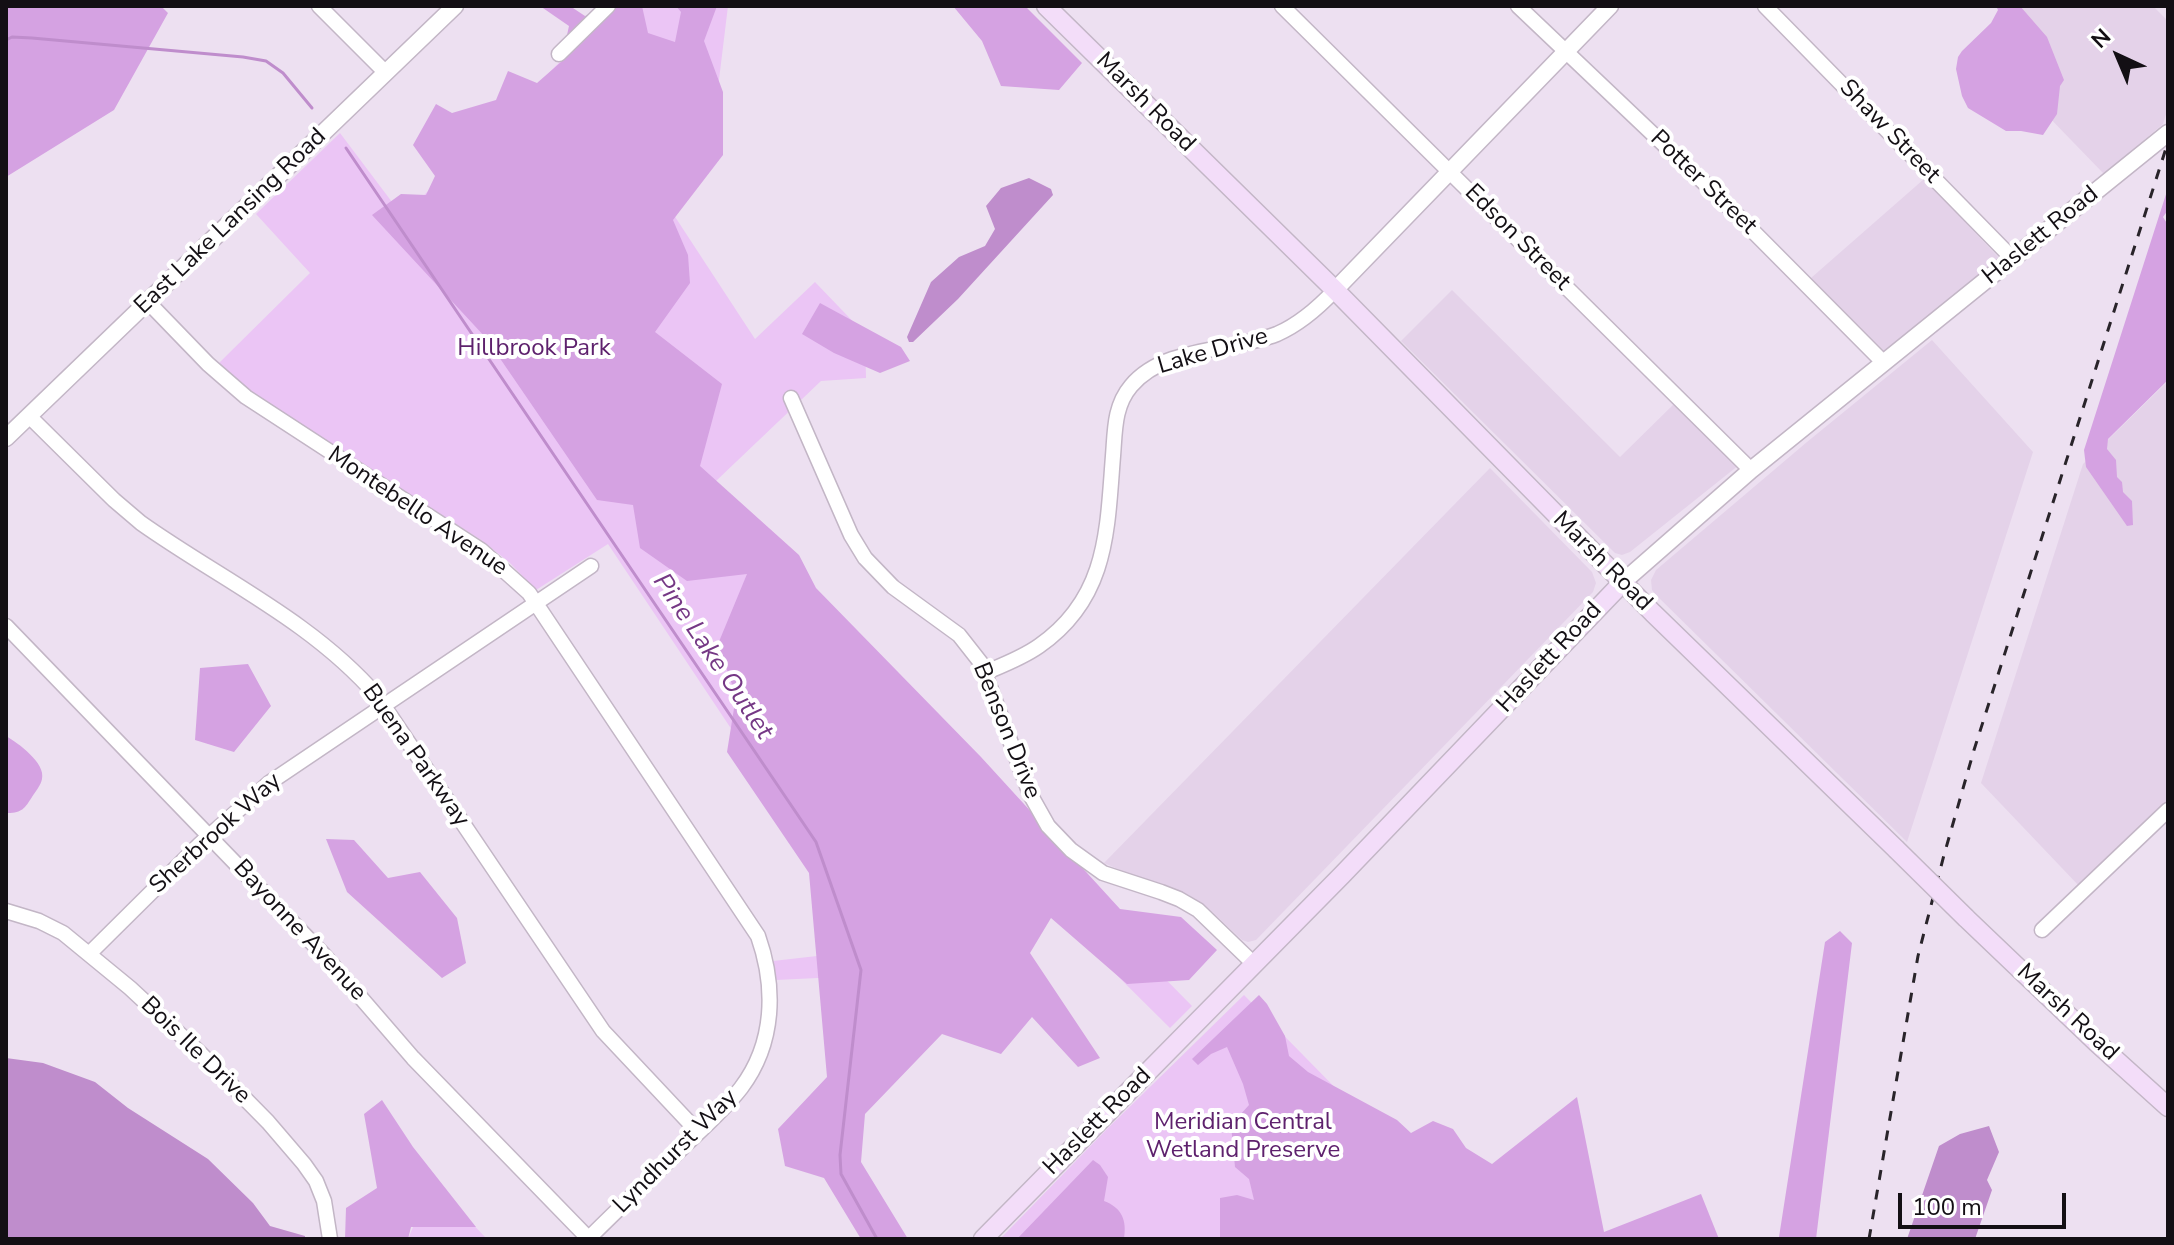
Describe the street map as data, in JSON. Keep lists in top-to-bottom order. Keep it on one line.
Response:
{"streets":{"main road":["Marsh Road","Haslett Road"],"street":["Shaw Street","Potter Street","East Lake Lansing Road","Edson Street","Lake Drive","Montebello Avenue","Benson Drive","Buena Parkway","Sherbrook Way","Bayonne Avenue","Bois Ile Drive","Lyndhurst Way"]},"crossings":[["Marsh Road","Haslett Road"],["Marsh Road","Lake Drive"],["Shaw Street","Haslett Road"],["Potter Street","Haslett Road"],["Potter Street","Lake Drive"],["East Lake Lansing Road","Montebello Avenue"],["East Lake Lansing Road","Buena Parkway"],["Haslett Road","Edson Street"],["Haslett Road","Benson Drive"],["Edson Street","Lake Drive"],["Lake Drive","Benson Drive"],["Montebello Avenue","Sherbrook Way"],["Montebello Avenue","Lyndhurst Way"],["Buena Parkway","Sherbrook Way"],["Buena Parkway","Lyndhurst Way"],["Sherbrook Way","Bayonne Avenue"],["Sherbrook Way","Bois Ile Drive"],["Bayonne Avenue","Lyndhurst Way"]],"water":["Pine Lake Outlet"],"parks":["Hillbrook Park","Meridian Central Wetland Preserve"],"scale_bar":"100 m","north":"top left"}
